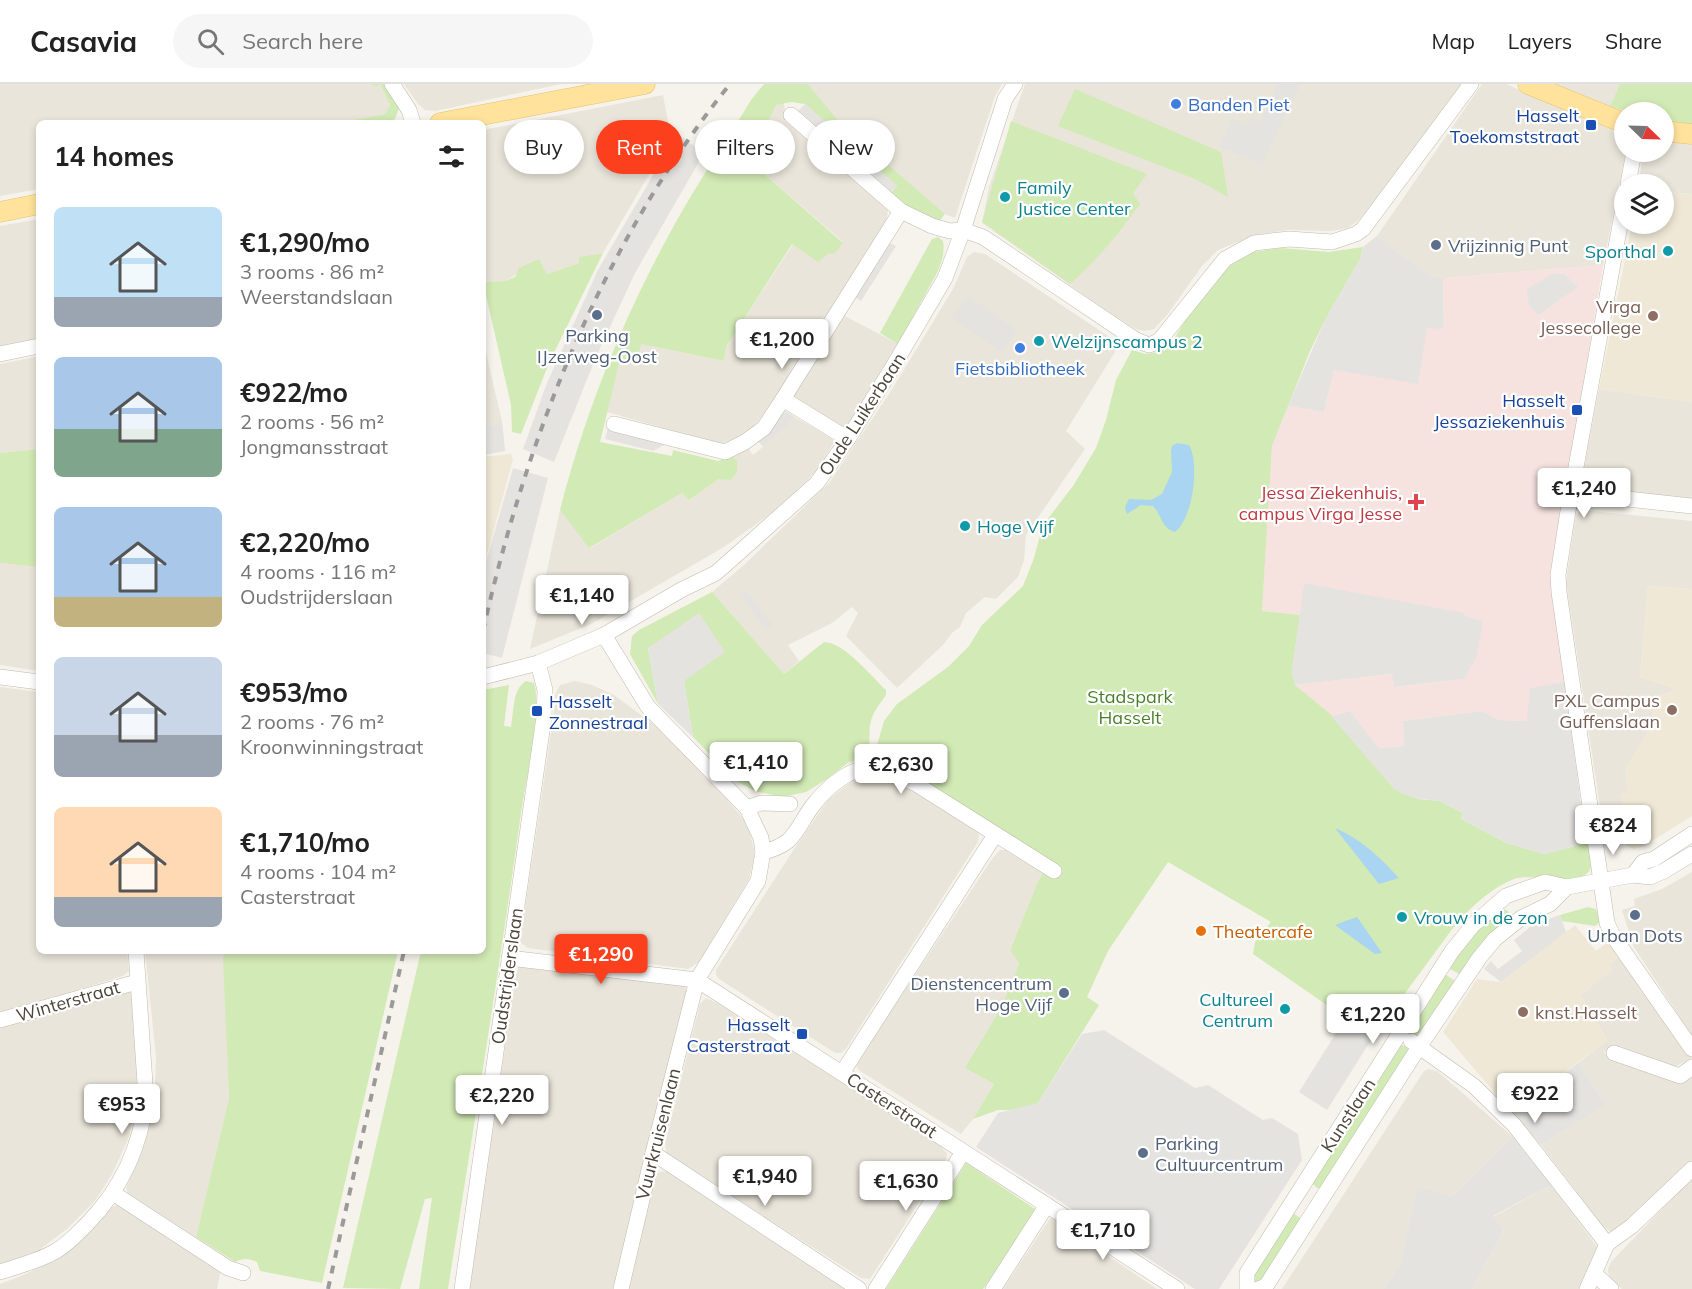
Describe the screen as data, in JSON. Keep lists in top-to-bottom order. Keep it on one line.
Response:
{"streets":{"street":["Oude Luikerbaan","Oudstrijderslaan","Winterstraat","Casterstraat","Kunstlaan","Vuurkruisenlaan"]},"crossings":[["Oude Luikerbaan","Oudstrijderslaan"],["Casterstraat","Vuurkruisenlaan"]],"parks":["Stadspark Hasselt"],"places":{"other":["Banden Piet","Family Justice Center","Vrijzinnig Punt","Sporthal","Parking IJzerweg-Oost","Virga Jessecollege","Welzijnscampus 2","Fietsbibliotheek","Hoge Vijf","PXL Campus Guffenslaan","Urban Dots","Vrouw in de zon","Theatercafe","Dienstencentrum Hoge Vijf","Cultureel Centrum","knst.Hasselt","Parking Cultuurcentrum"],"transit":["Hasselt Toekomststraat","Hasselt Jessaziekenhuis","Hasselt Zonnestraal","Hasselt Casterstraat"],"health":["Jessa Ziekenhuis, campus Virga Jesse"]},"north":"bottom right","page":{"header":"Casavia","search":"Search here","nav":["Map","Layers","Share"],"chip":["Buy","Rent","Filters","New"],"heading":"14 homes","list":[{"name":"€1,290/mo","note":"3 rooms · 86 m² · Weerstandslaan"},{"name":"€922/mo","note":"2 rooms · 56 m² · Jongmansstraat"},{"name":"€2,220/mo","note":"4 rooms · 116 m² · Oudstrijderslaan"},{"name":"€953/mo","note":"2 rooms · 76 m² · Kroonwinningstraat"},{"name":"€1,710/mo","note":"4 rooms · 104 m² · Casterstraat"}],"price":["€1,200","€1,240","€1,140","€1,410","€2,630","€824","€1,290","€1,220","€922","€2,220","€953","€1,940","€1,630","€1,710"]}}
